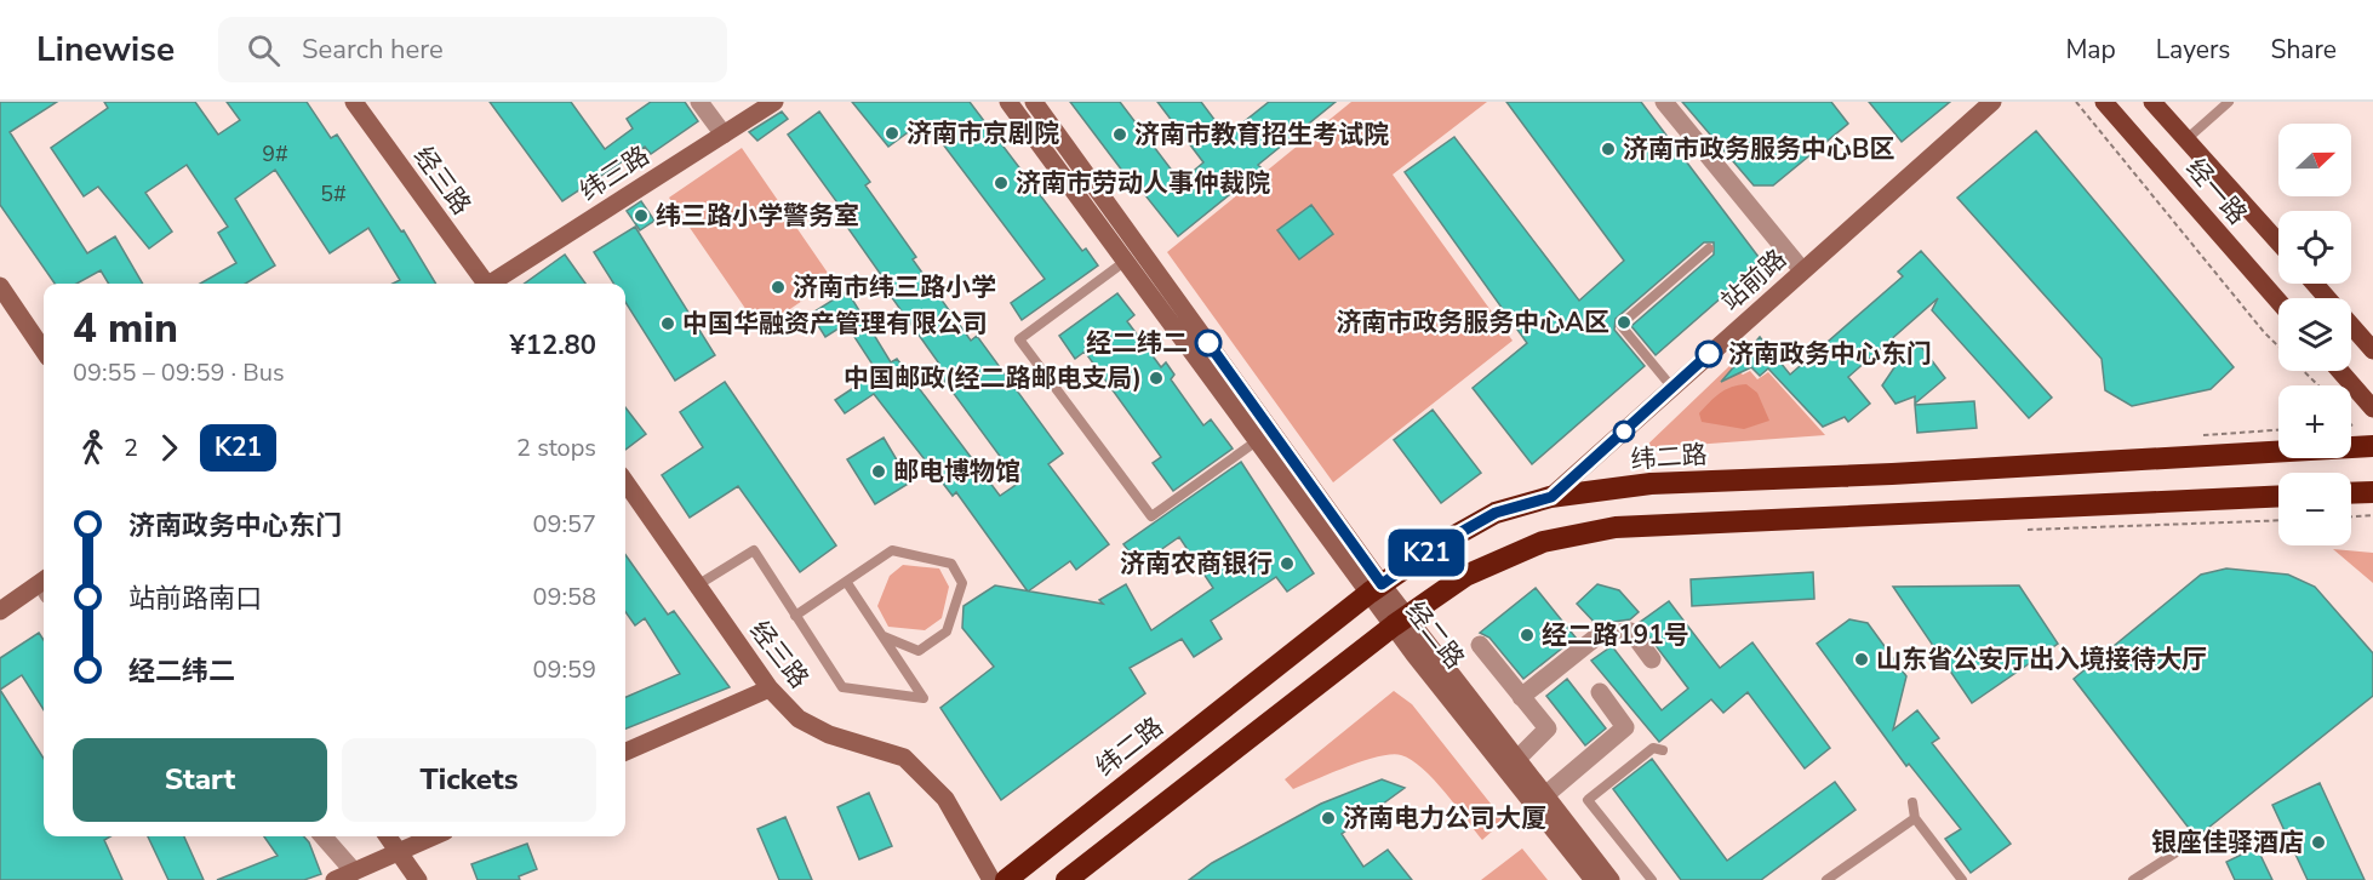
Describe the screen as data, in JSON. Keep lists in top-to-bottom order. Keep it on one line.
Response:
{"streets":{"highway":["纬二路"],"main road":["经一路"],"street":["纬三路","经三路","站前路","经二路"]},"crossings":[["站前路","纬二路"],["纬二路","经二路"]],"places":["济南市京剧院","济南市教育招生考试院","济南市政务服务中心B区","济南市劳动人事仲裁院","纬三路小学警务室","济南市纬三路小学","济南市政务服务中心A区","中国华融资产管理有限公司","经二纬二","济南政务中心东门","中国邮政(经二路邮电支局)","邮电博物馆","济南农商银行","经二路191号","山东省公安厅出入境接待大厅","济南电力公司大厦","银座佳驿酒店"],"lines":["bus line K21"],"house_numbers":["9#","5#"],"north":"right","page":{"header":"Linewise","search":"Search here","nav":["Map","Layers","Share"],"on_map":"K21","map_buttons":["+","−"],"heading":["4 min","09:55 – 09:59 · Bus","¥12.80"],"legs":["2","K21","2 stops"],"list":[{"name":"济南政务中心东门","value":"09:57"},{"name":"站前路南口","value":"09:58"},{"name":"经二纬二","value":"09:59"}],"buttons":["Start","Tickets"]}}
